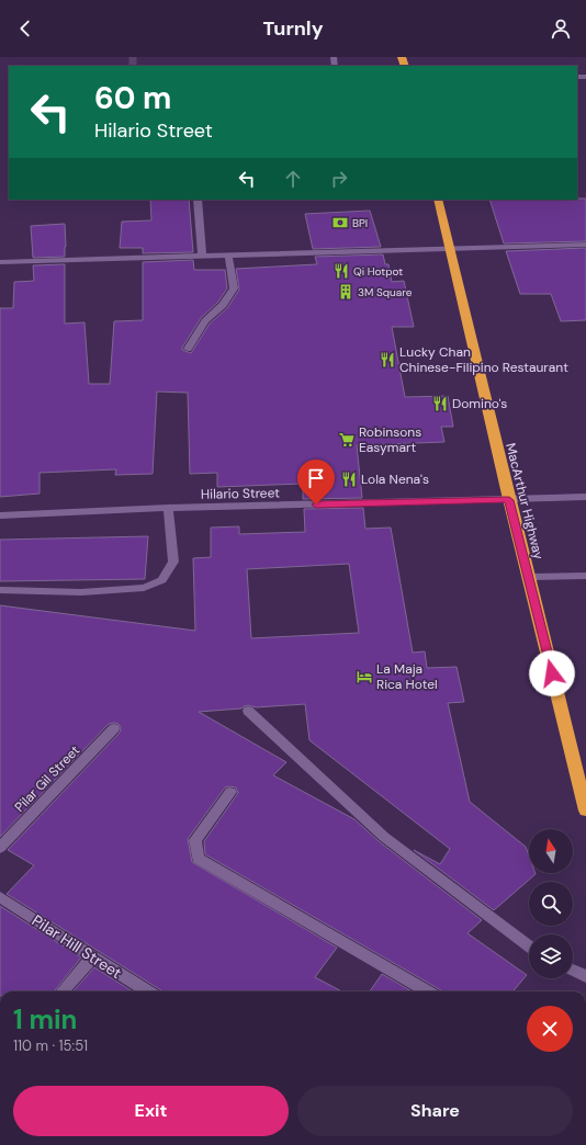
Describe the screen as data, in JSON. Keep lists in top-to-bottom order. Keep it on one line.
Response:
{"streets":{"highway":["MacArthur Highway"],"street":["Hilario Street","Pilar Gil Street","Pilar Hill Street"]},"crossings":[["Hilario Street","MacArthur Highway"]],"places":{"bank":["BPI"],"restaurant":["Qi Hotpot","Lucky Chan Chinese-Filipino Restaurant","Domino's","Lola Nena's"],"building":["3M Square"],"supermarket":["Robinsons Easymart"],"hotel":["La Maja Rica Hotel"]},"north":"top","page":{"header":"Turnly","turn":["60 m","Hilario Street"],"heading":["1 min","110 m · 15:51"],"buttons":["Exit","Share"]}}
